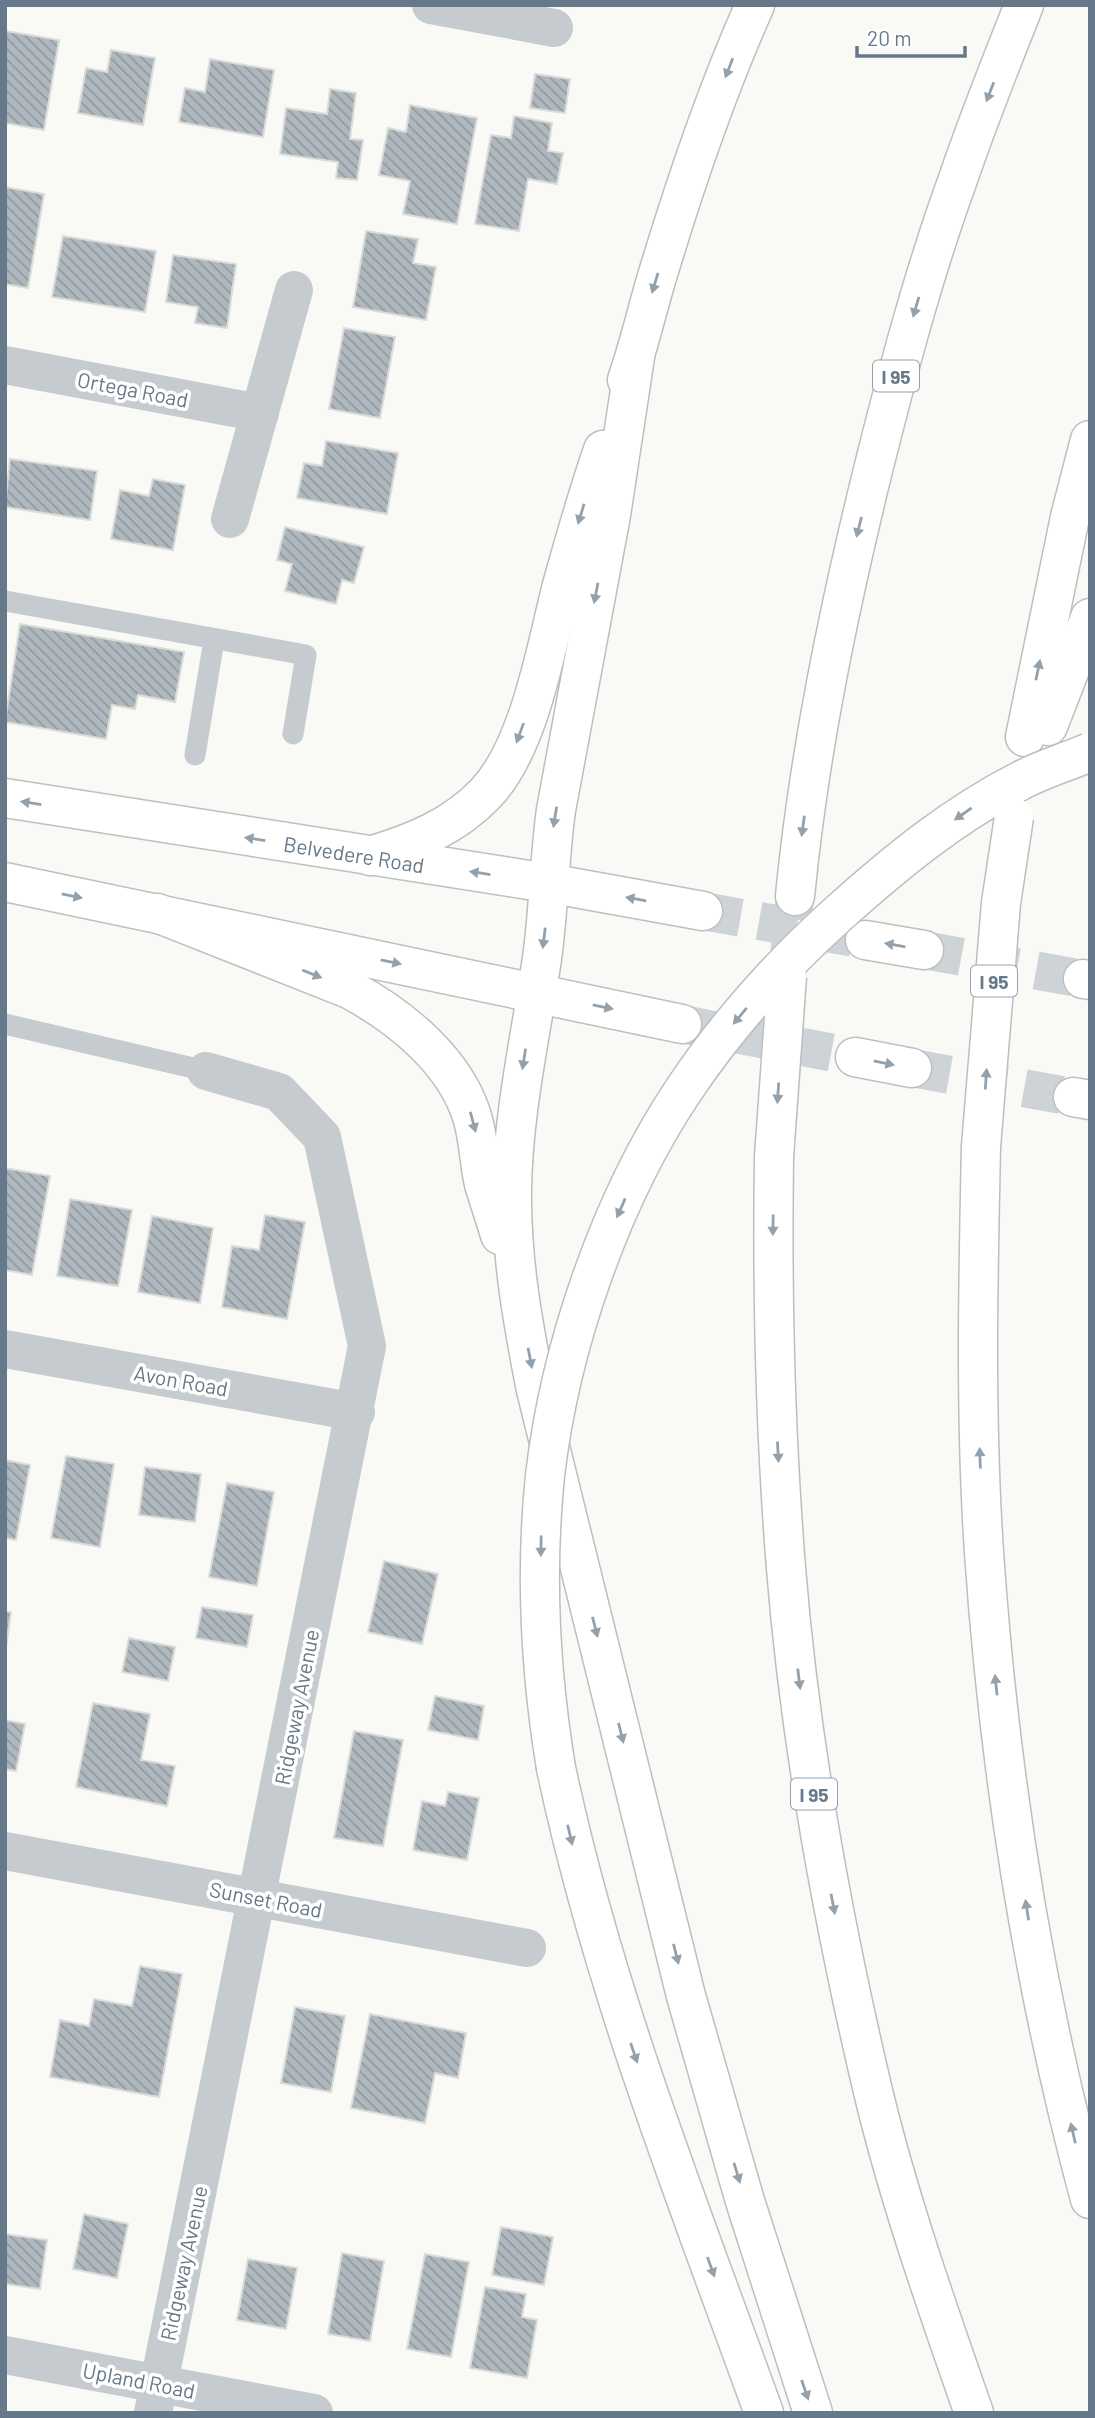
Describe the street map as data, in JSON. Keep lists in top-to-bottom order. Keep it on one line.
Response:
{"streets":{"main road":["I 95","Belvedere Road"],"street":["Ortega Road","Avon Road","Ridgeway Avenue","Sunset Road","Upland Road"]},"crossings":[["Avon Road","Ridgeway Avenue"],["Ridgeway Avenue","Sunset Road"],["Ridgeway Avenue","Upland Road"]],"scale_bar":"20 m"}
